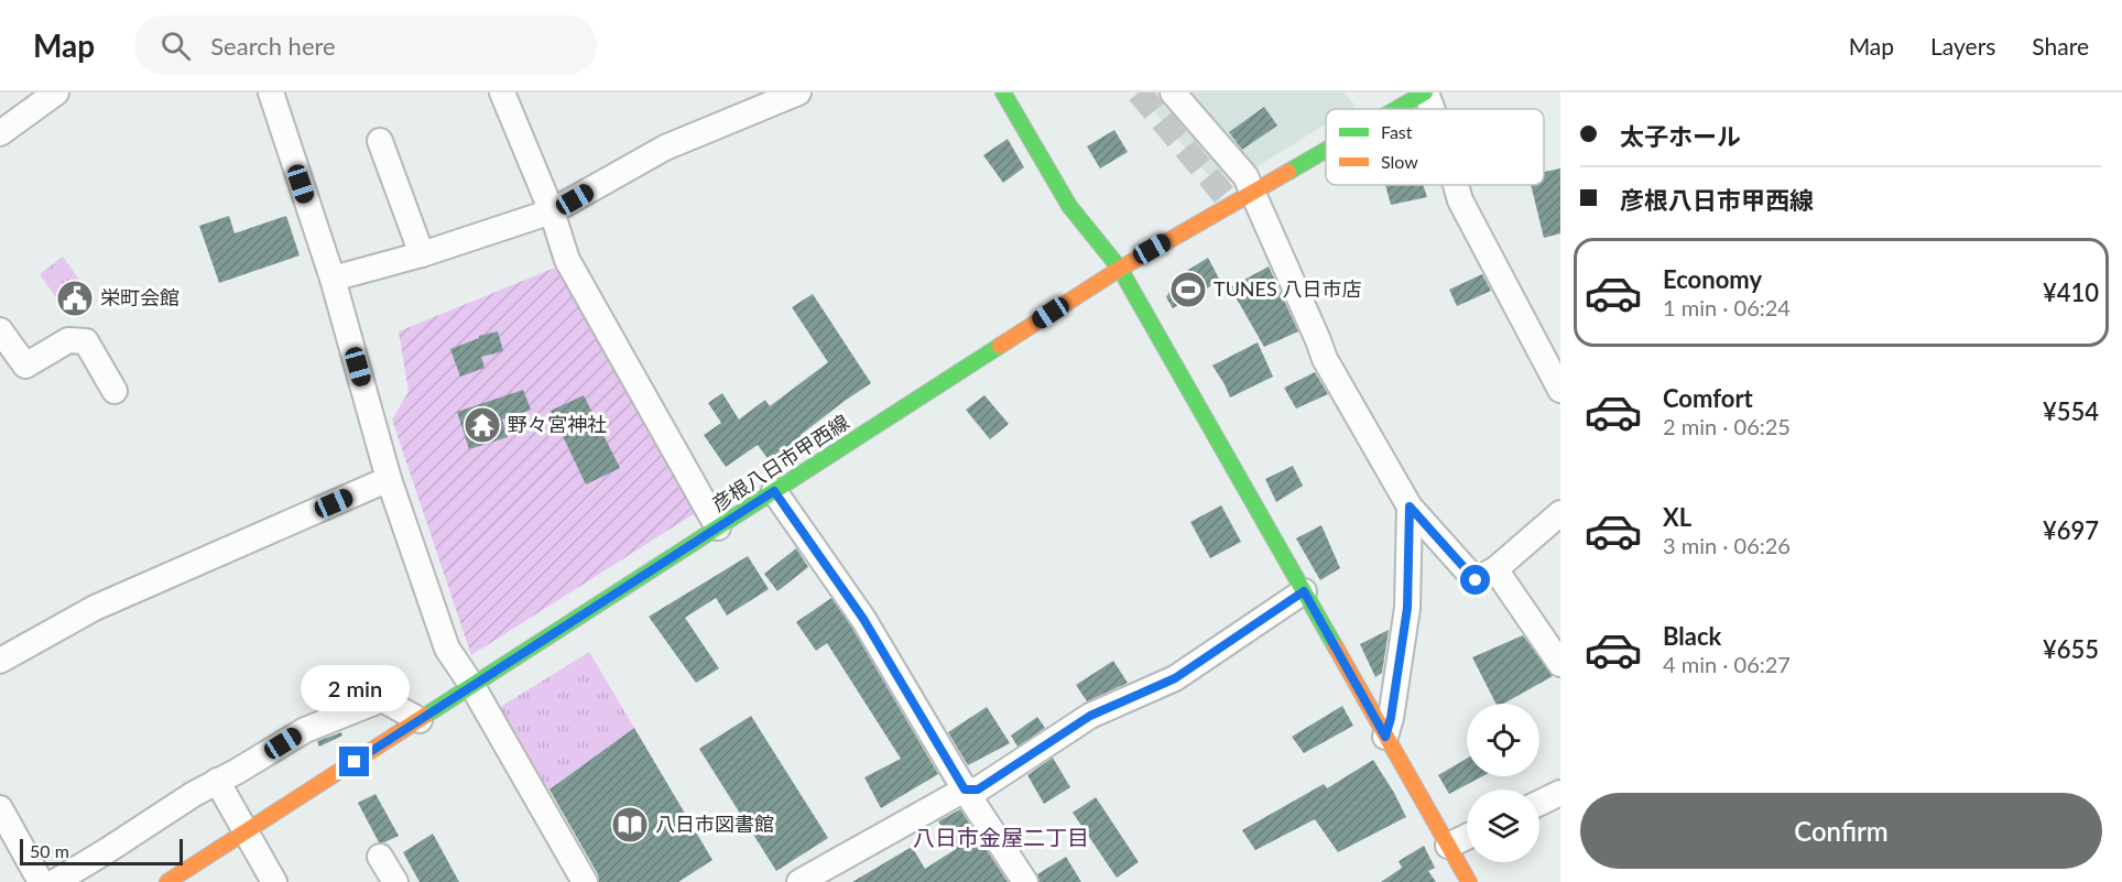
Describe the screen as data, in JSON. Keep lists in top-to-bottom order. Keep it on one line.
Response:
{"streets":{"main road":["彦根八日市甲西線"]},"districts":["八日市金屋二丁目"],"places":{"sports":["TUNES 八日市店"],"public building":["栄町会館"],"temple":["野々宮神社"],"library":["八日市図書館"]},"legend":["Fast","Slow"],"scale_bar":"50 m","page":{"header":"Map","search":"Search here","nav":["Map","Layers","Share"],"banner":["太子ホール","彦根八日市甲西線"],"list":[{"name":"Economy","note":"1 min · 06:24","value":"¥410"},{"name":"Comfort","note":"2 min · 06:25","value":"¥554"},{"name":"XL","note":"3 min · 06:26","value":"¥697"},{"name":"Black","note":"4 min · 06:27","value":"¥655"}],"bubble":"2 min","buttons":"Confirm","scale":"50 m"}}
